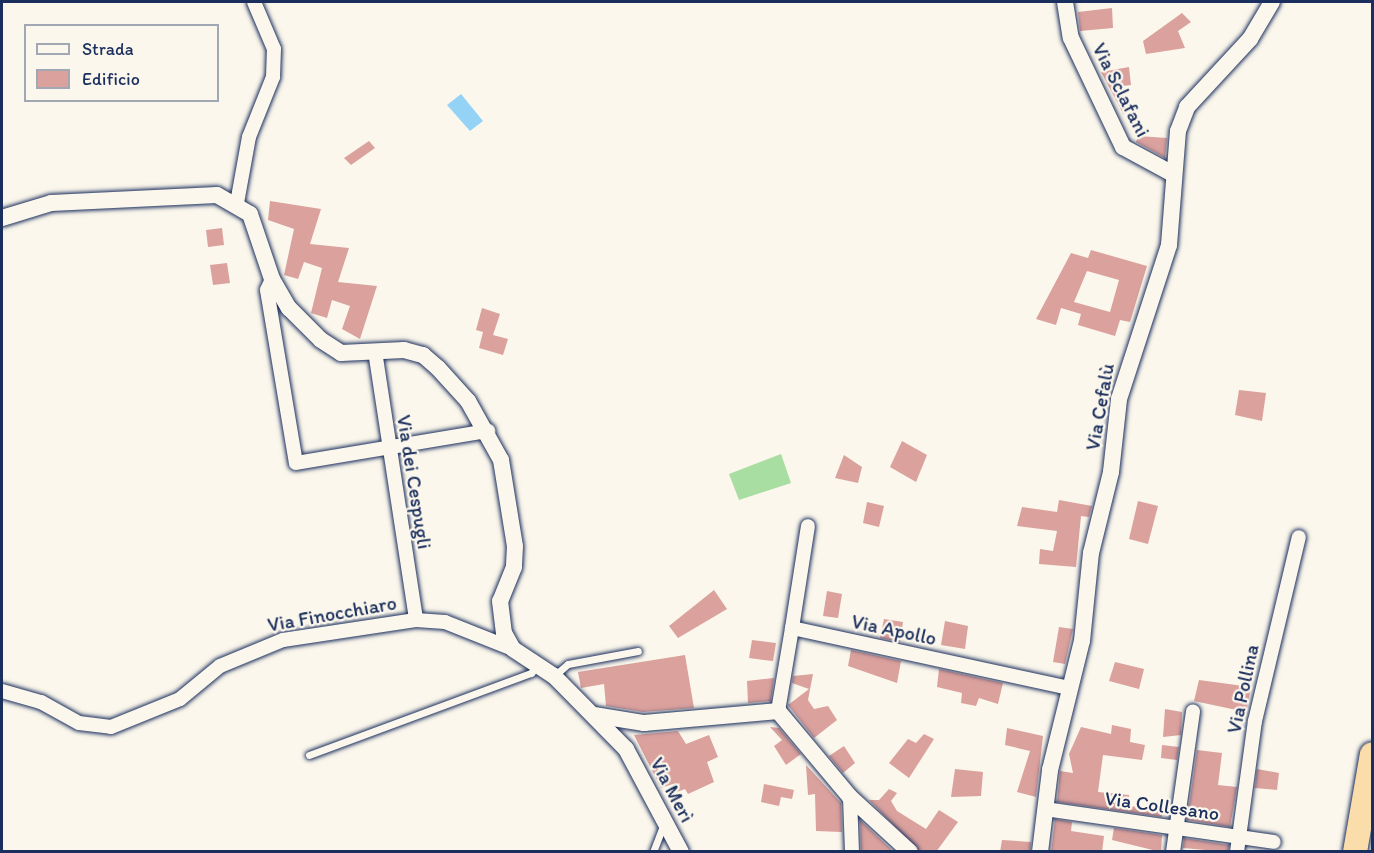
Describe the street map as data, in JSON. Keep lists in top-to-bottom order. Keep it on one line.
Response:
{"streets":{"street":["Via Sclafani","Via Cefalù","Via dei Cespugli","Via Finocchiaro","Via Apollo","Via Pollina","Via Merì","Via Collesano"]},"crossings":[["Via Sclafani","Via Cefalù"],["Via Cefalù","Via Apollo"],["Via Cefalù","Via Collesano"],["Via dei Cespugli","Via Finocchiaro"],["Via Finocchiaro","Via Merì"],["Via Pollina","Via Collesano"]],"legend":["Strada","Edificio"]}
